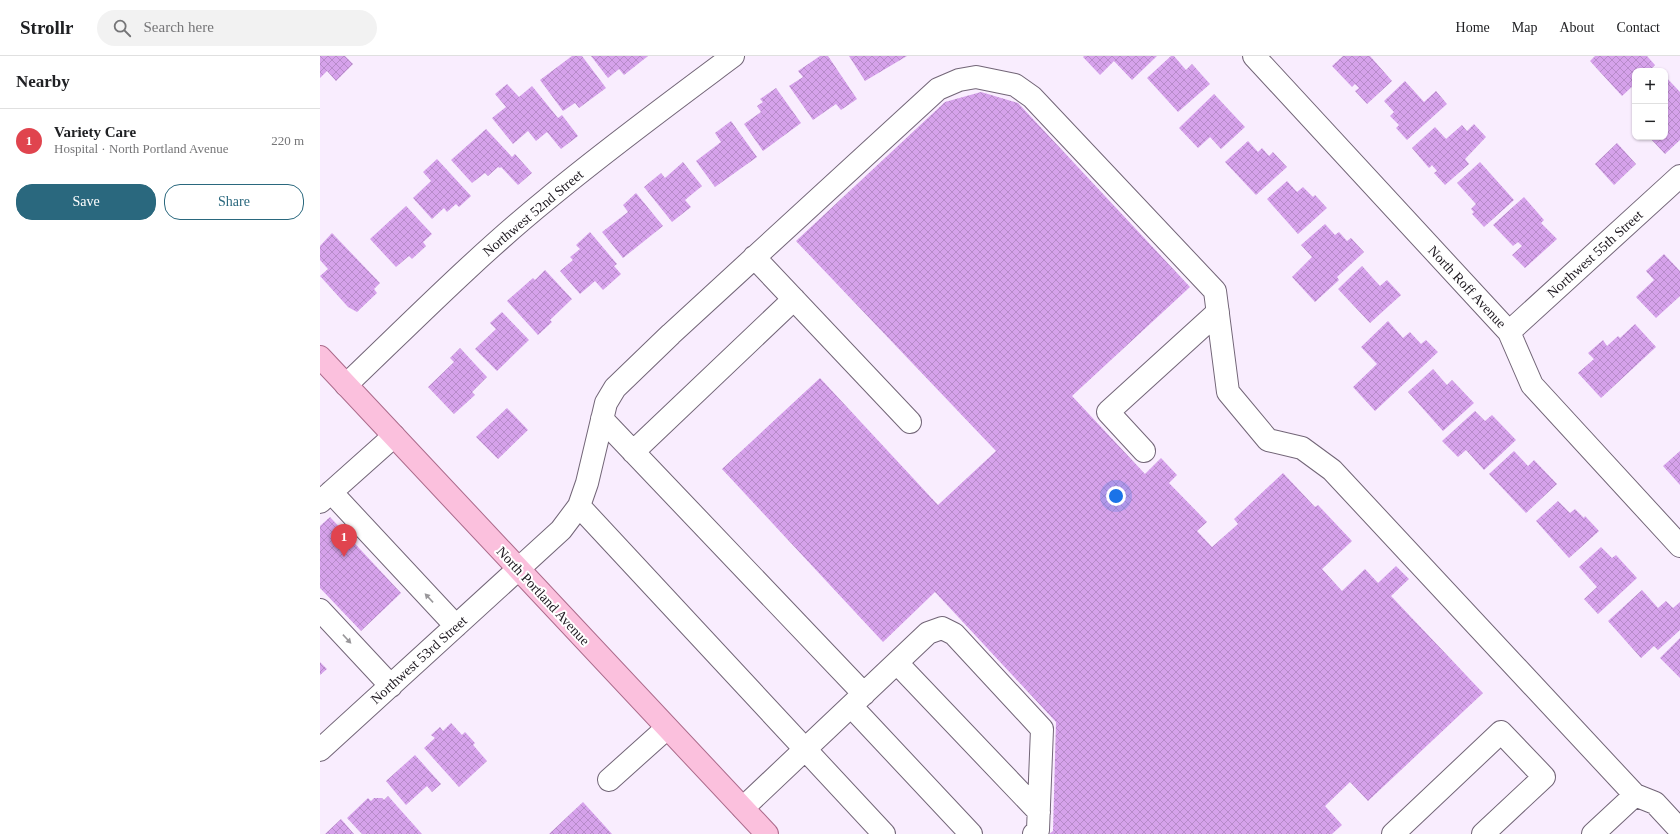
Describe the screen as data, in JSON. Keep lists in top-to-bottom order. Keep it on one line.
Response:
{"streets":{"main road":["North Portland Avenue"],"street":["Northwest 52nd Street","Northwest 55th Street","North Roff Avenue","Northwest 53rd Street"]},"crossings":[["Northwest 52nd Street","North Portland Avenue"],["Northwest 55th Street","North Roff Avenue"],["North Portland Avenue","Northwest 53rd Street"]],"page":{"header":"Strollr","search":"Search here","nav":["Home","Map","About","Contact"],"heading":"Nearby","map_buttons":["+","−"],"list":[{"mark":"1","name":"Variety Care","note":"Hospital · North Portland Avenue","value":"220 m"}],"buttons":["Save","Share"],"pins":"1"}}
